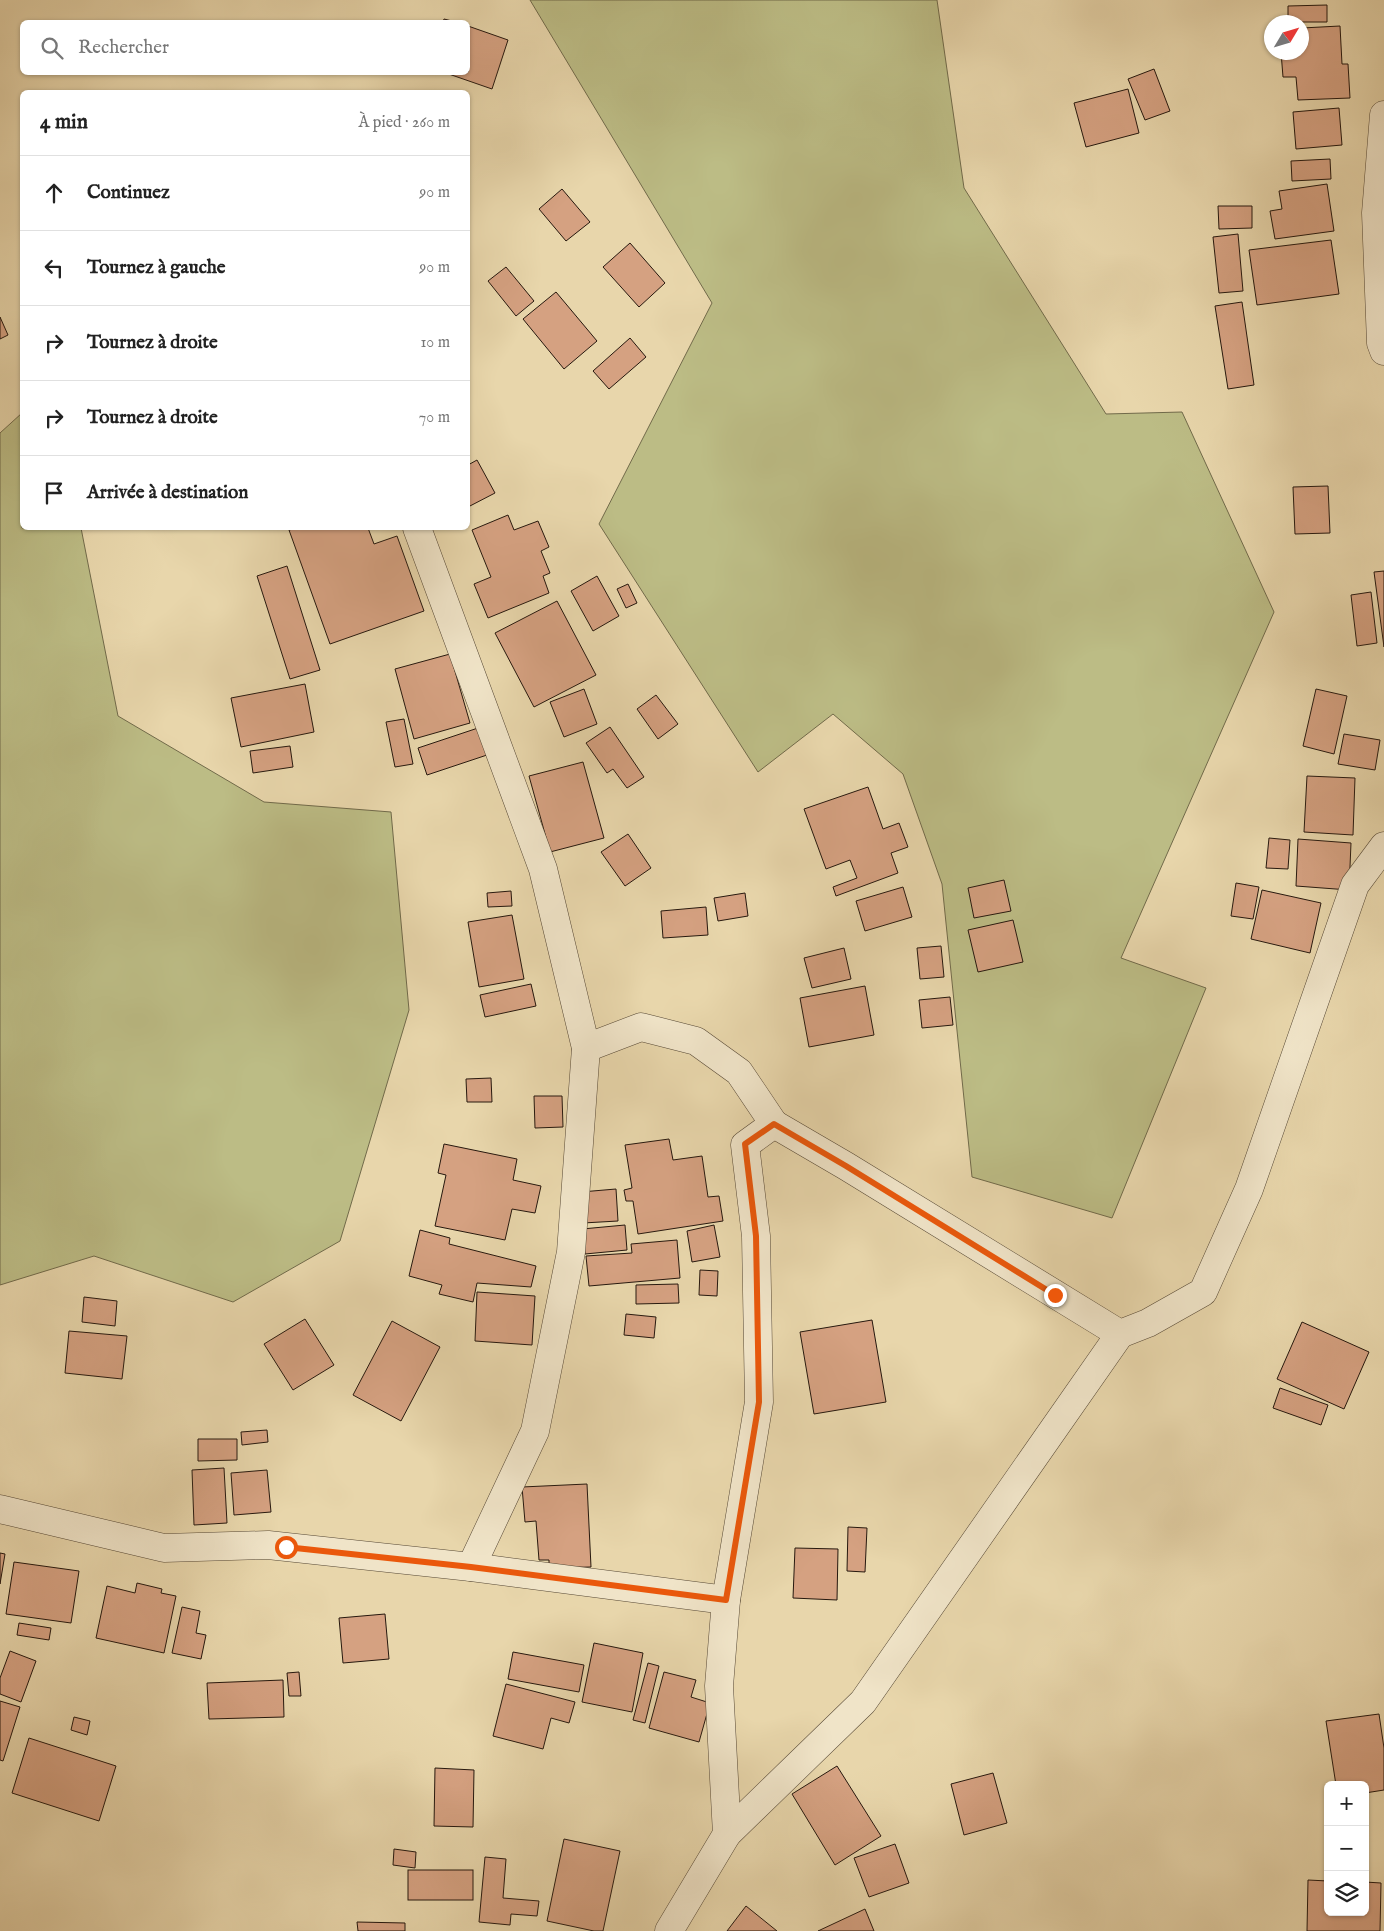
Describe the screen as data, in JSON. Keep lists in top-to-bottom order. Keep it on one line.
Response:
{"north":"top right","page":{"search":"Rechercher","heading":["4 min","À pied · 260 m"],"list":[["Continuez","90 m"],["Tournez à gauche","90 m"],["Tournez à droite","10 m"],["Tournez à droite","70 m"],"Arrivée à destination"],"map_buttons":["+","−"]}}
